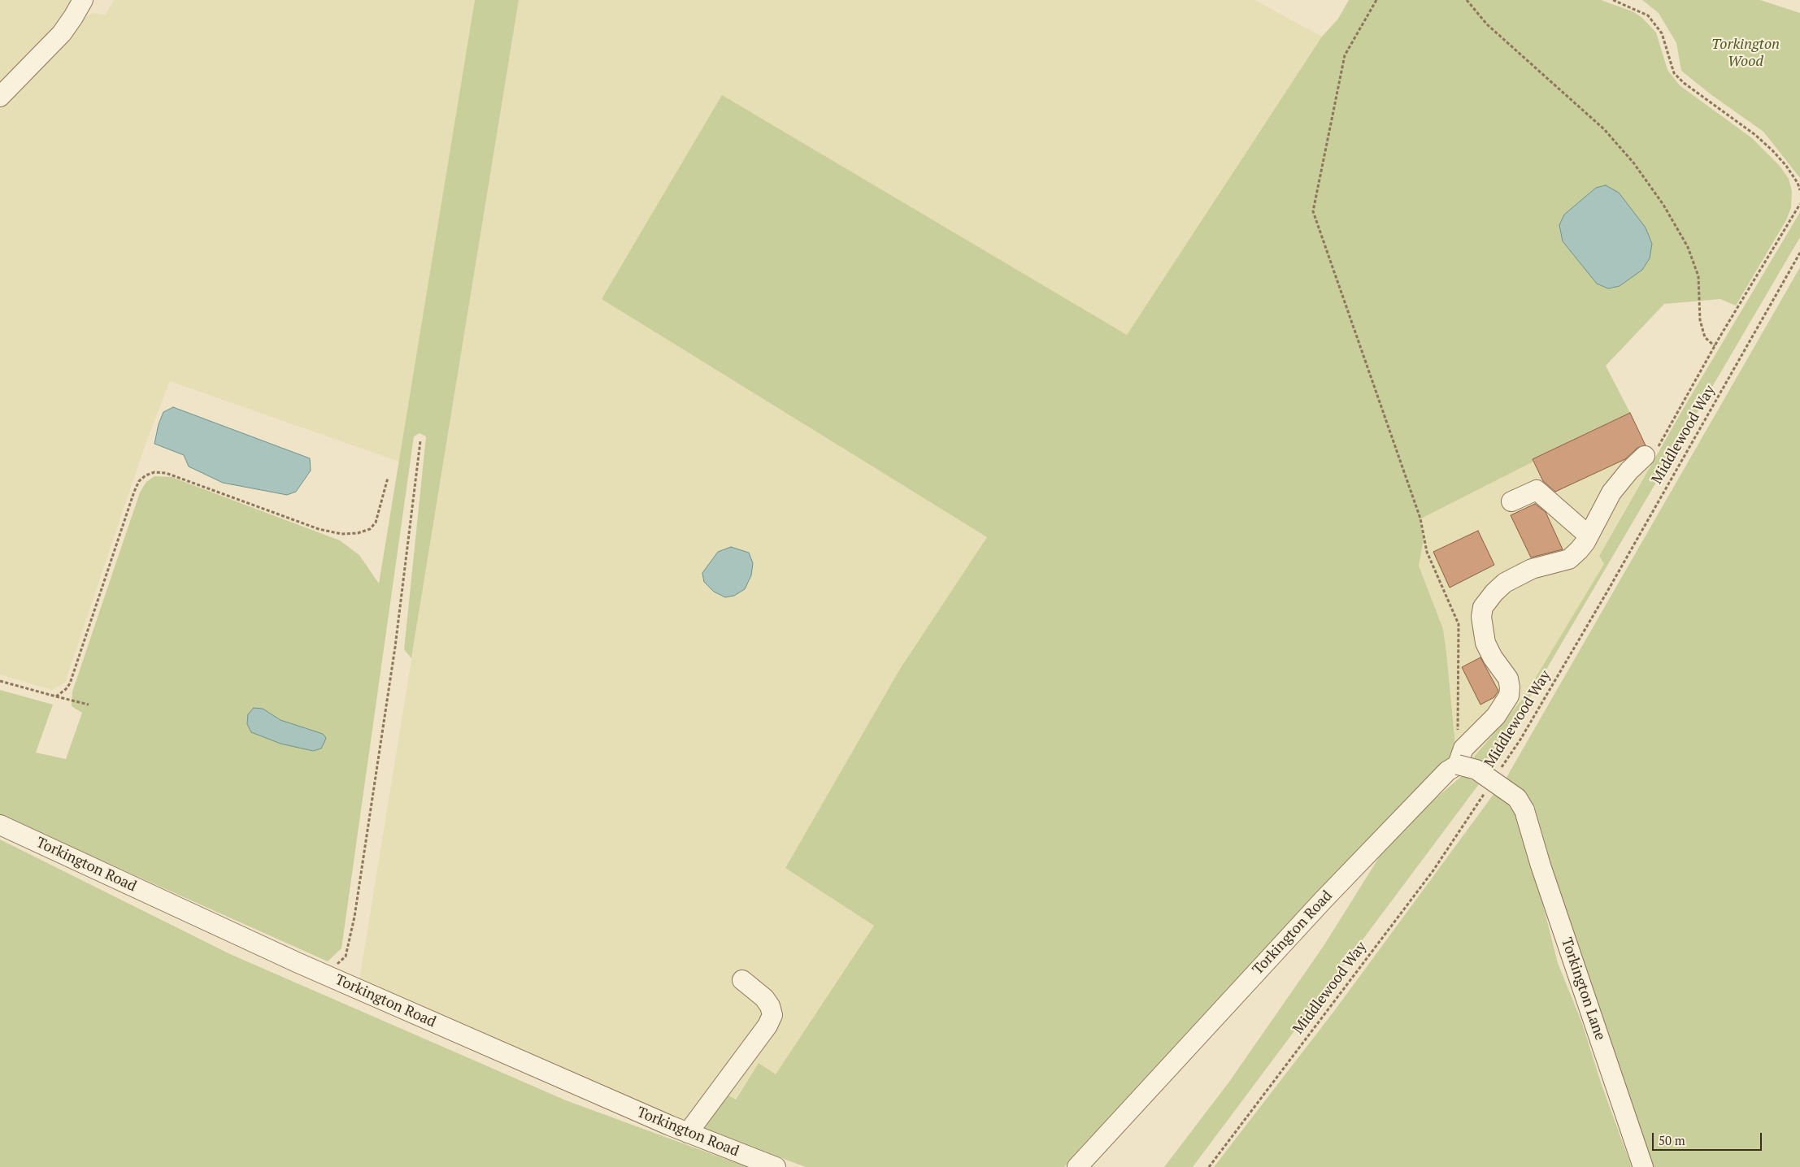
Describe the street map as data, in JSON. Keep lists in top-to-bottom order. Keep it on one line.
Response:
{"streets":{"street":["Torkington Road","Torkington Lane"],"path":["Middlewood Way"]},"crossings":[["Torkington Road","Torkington Lane"]],"parks":["Torkington Wood"],"scale_bar":"50 m"}
